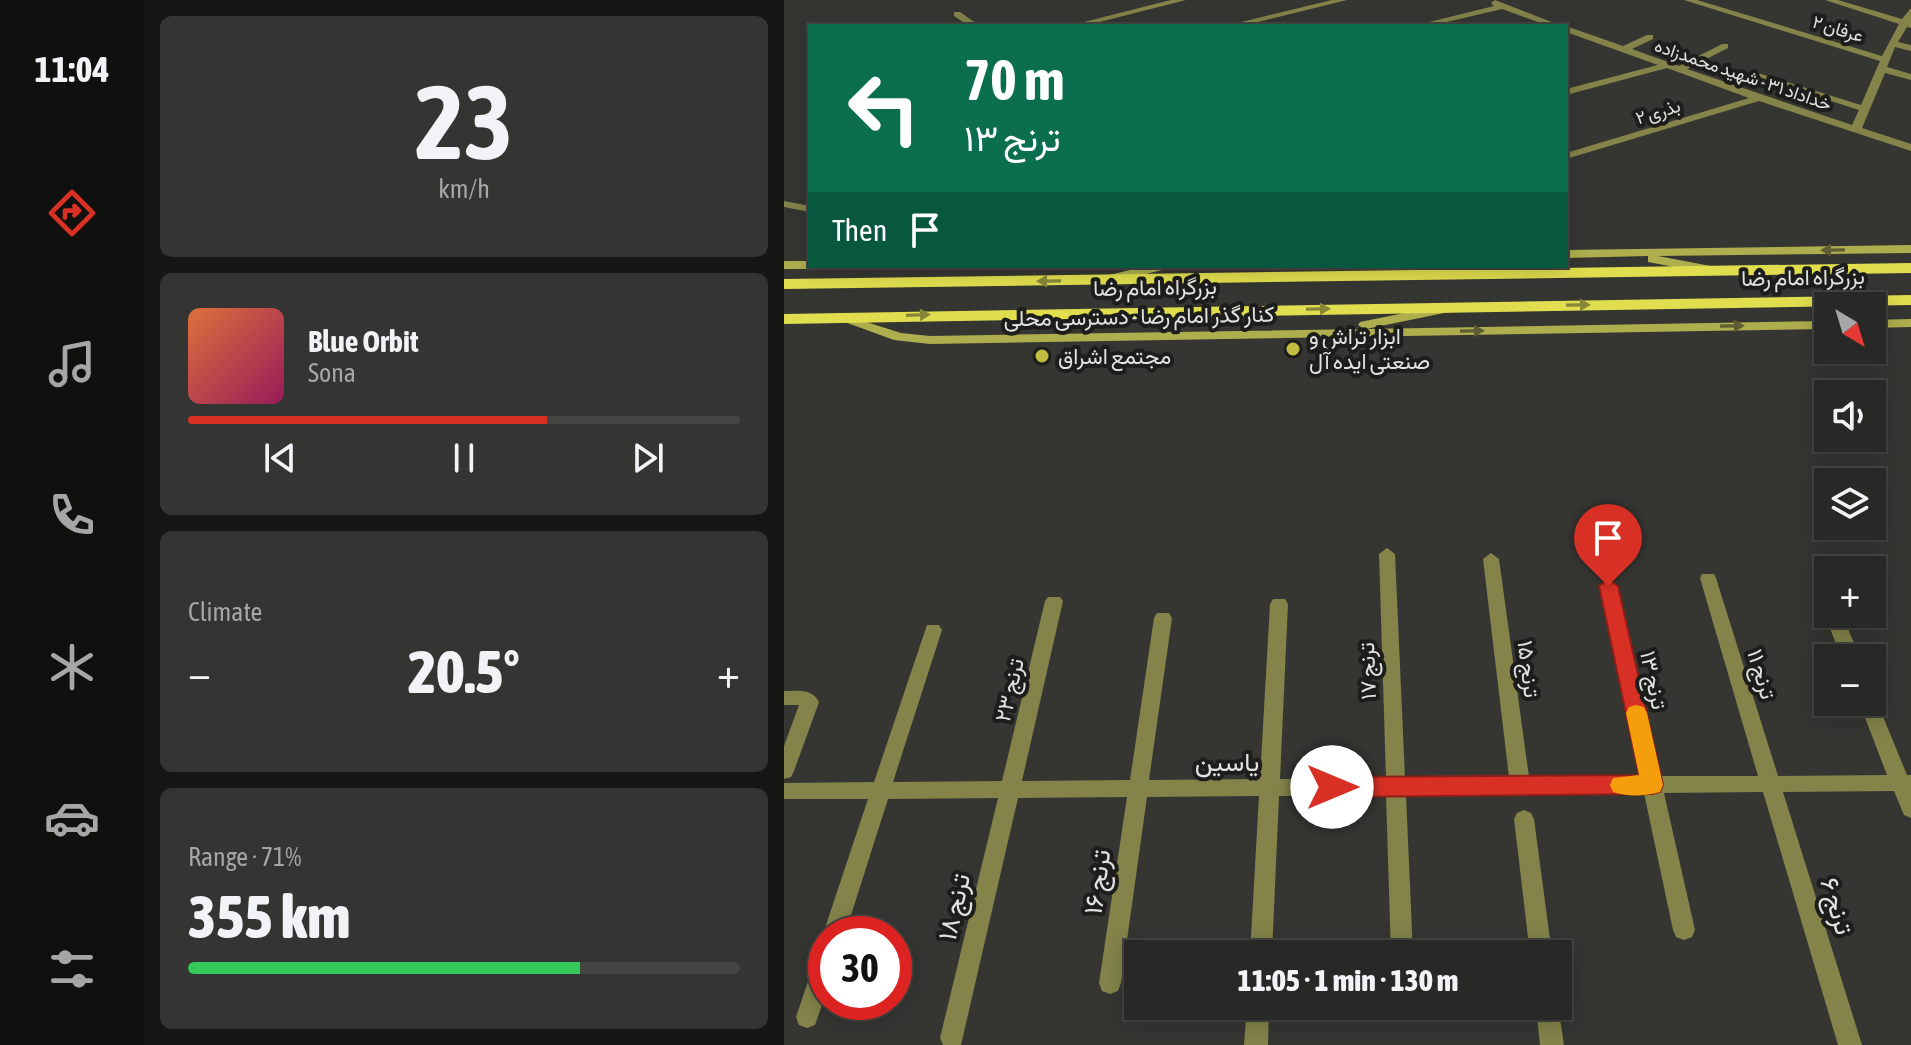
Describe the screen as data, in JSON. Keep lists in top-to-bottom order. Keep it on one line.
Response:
{"streets":{"highway":["بزرگراه امام رضا"],"main road":["کنار گذر امام رضا - دسترسی محلی"],"street":["عرفان ۲","خداداد ۳۱ - شهید محمدزاده","بذری ۲","ترنج ۱۵","ترنج ۱۷","ترنج ۱۱","ترنج ۱۳","ترنج ۲۳","یاسین","ترنج ۱۶","ترنج ۶","ترنج ۱۸"]},"crossings":[["خداداد ۳۱ - شهید محمدزاده","بذری ۲"],["بزرگراه امام رضا","کنار گذر امام رضا - دسترسی محلی"],["ترنج ۱۵","یاسین"],["ترنج ۱۷","یاسین"],["ترنج ۱۱","یاسین"],["ترنج ۱۱","ترنج ۶"],["ترنج ۱۳","یاسین"],["ترنج ۲۳","یاسین"],["ترنج ۲۳","ترنج ۱۸"],["یاسین","ترنج ۱۶"],["یاسین","ترنج ۶"],["یاسین","ترنج ۱۸"]],"places":["ابزار تراش و صنعتی ایده آل","مجتمع اشراق"],"north":"bottom right","page":{"tabs":"11:04","tile":[["23","km/h"],"Climate",["Range · 71%","355 km"]],"turn":["70 m","ترنج ۱۳"],"then":"Then","map_buttons":["+","−"],"song":["Blue Orbit","Sona"],"heat":["−","20.5°","+"],"limit":"30","trip":"11:05 · 1 min · 130 m"}}
